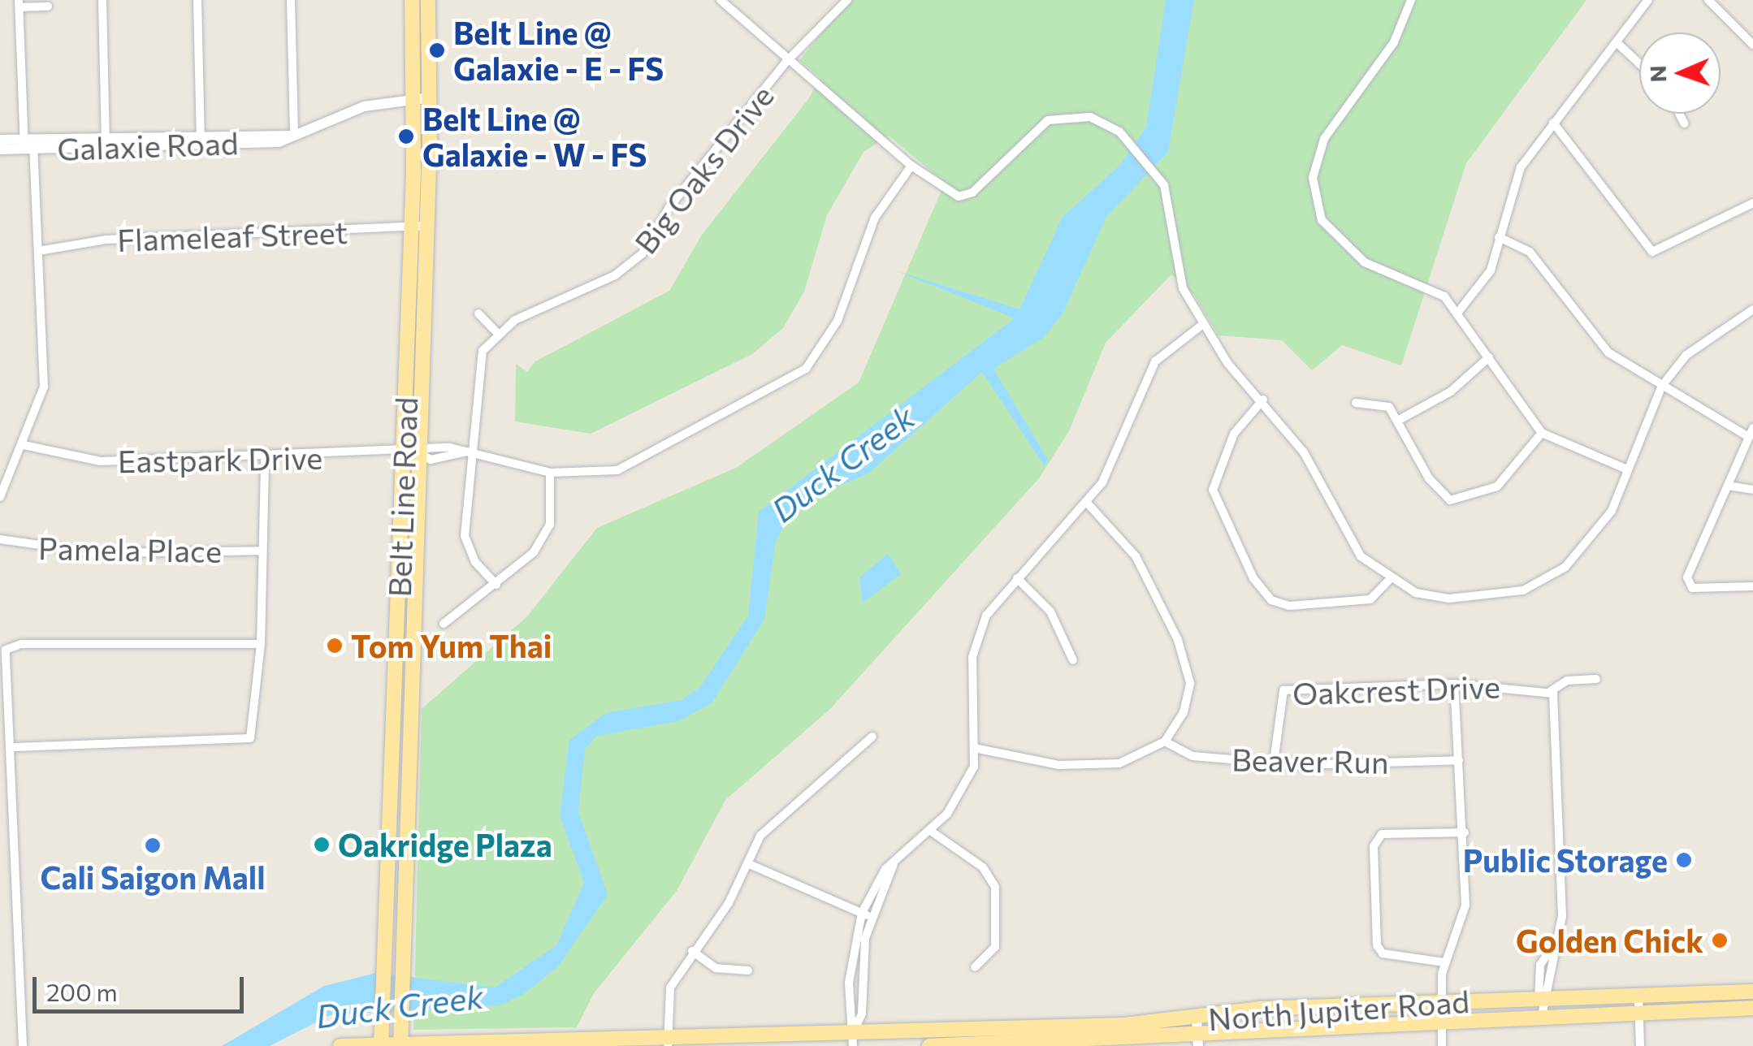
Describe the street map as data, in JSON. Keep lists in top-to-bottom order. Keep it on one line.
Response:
{"streets":{"main road":["Belt Line Road","North Jupiter Road"],"street":["Galaxie Road","Big Oaks Drive","Flameleaf Street","Eastpark Drive","Pamela Place","Oakcrest Drive","Beaver Run"]},"crossings":[["Galaxie Road","Belt Line Road"],["Flameleaf Street","Belt Line Road"],["Eastpark Drive","Belt Line Road"],["Belt Line Road","North Jupiter Road"],["Oakcrest Drive","Beaver Run"]],"water":["Duck Creek"],"places":["Belt Line @ Galaxie - E - FS","Belt Line @ Galaxie - W - FS","Tom Yum Thai","Oakridge Plaza","Cali Saigon Mall","Public Storage","Golden Chick"],"scale_bar":"200 m","north":"left"}
